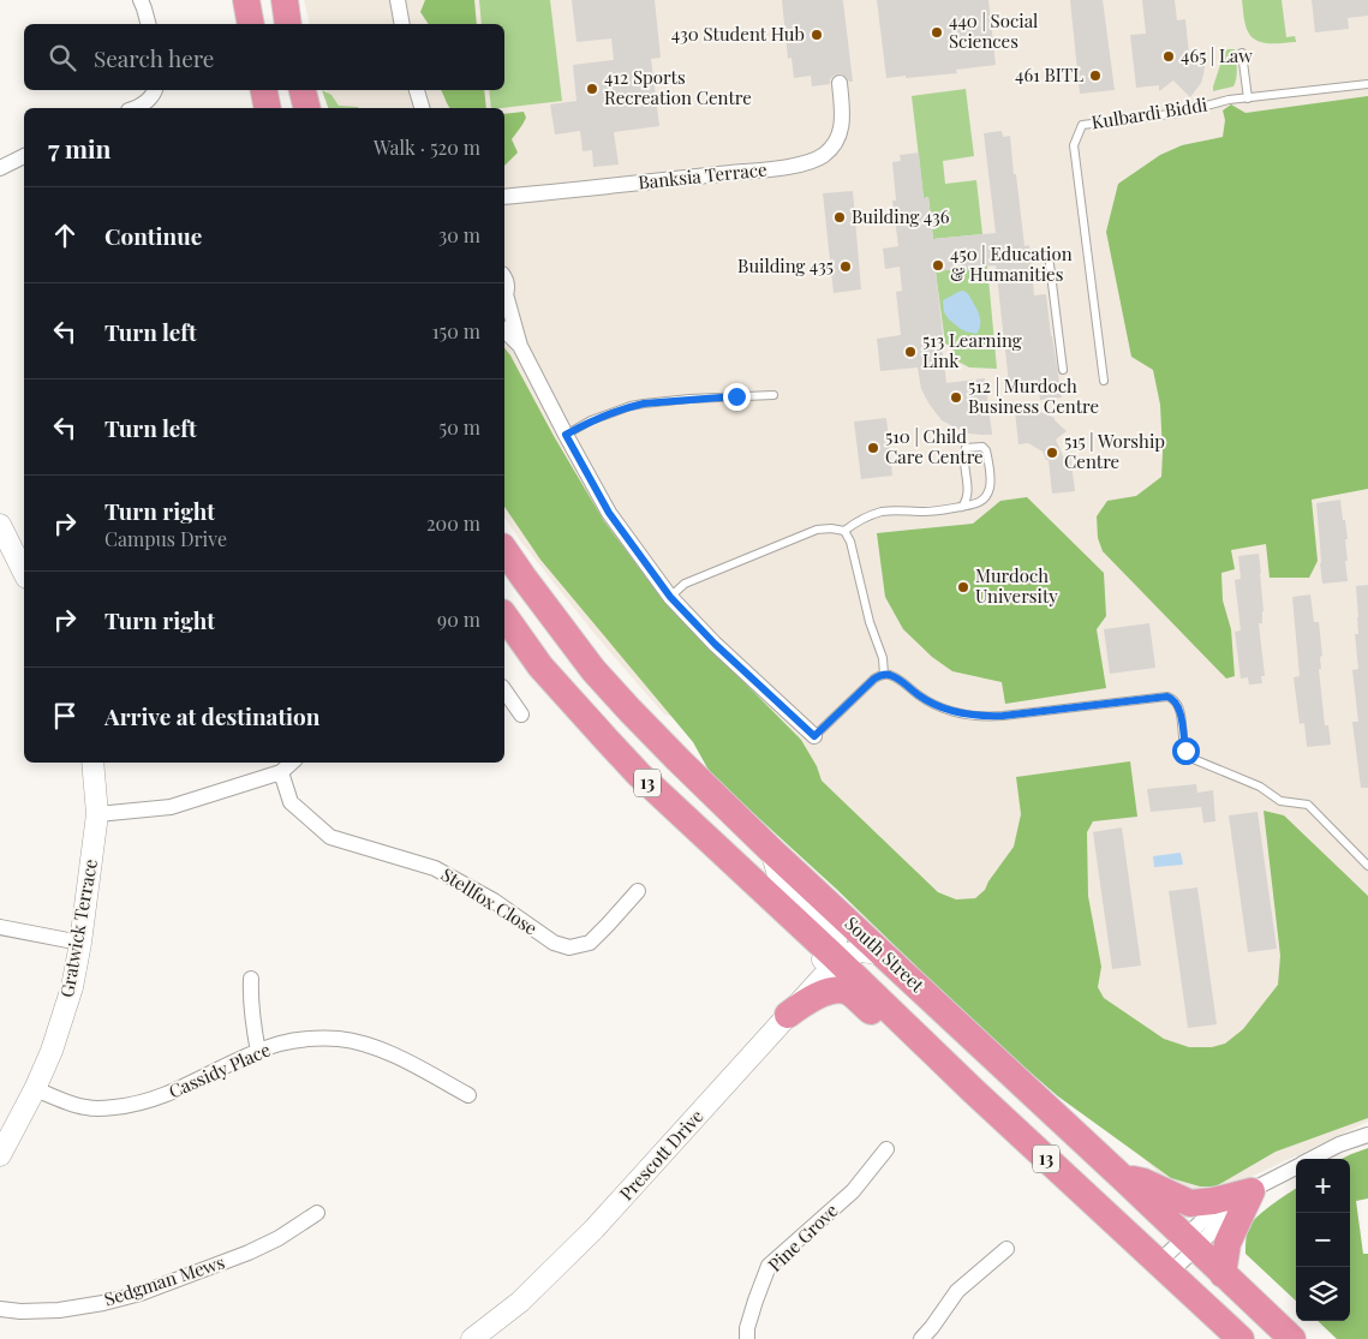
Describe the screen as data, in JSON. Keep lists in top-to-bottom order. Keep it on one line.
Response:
{"streets":{"highway":["13","South Street"],"street":["Banksia Terrace","Stellfox Close","Gratwick Terrace","Cassidy Place","Prescott Drive","Pine Grove","Sedgman Mews"],"lane":["Kulbardi Biddi"]},"crossings":[["Gratwick Terrace","Cassidy Place"],["South Street","Prescott Drive"]],"places":["440 | Social Sciences","430 Student Hub","465 | Law","461 BITL","412 Sports Recreation Centre","Building 436","450 | Education & Humanities","Building 435","513 Learning Link","512 | Murdoch Business Centre","510 | Child Care Centre","515 | Worship Centre","Murdoch University"],"page":{"search":"Search here","heading":["7 min","Walk · 520 m"],"list":[["Continue","30 m"],["Turn left","150 m"],["Turn left","50 m"],["Turn right","Campus Drive","200 m"],["Turn right","90 m"],"Arrive at destination"],"map_buttons":["+","−"]}}
